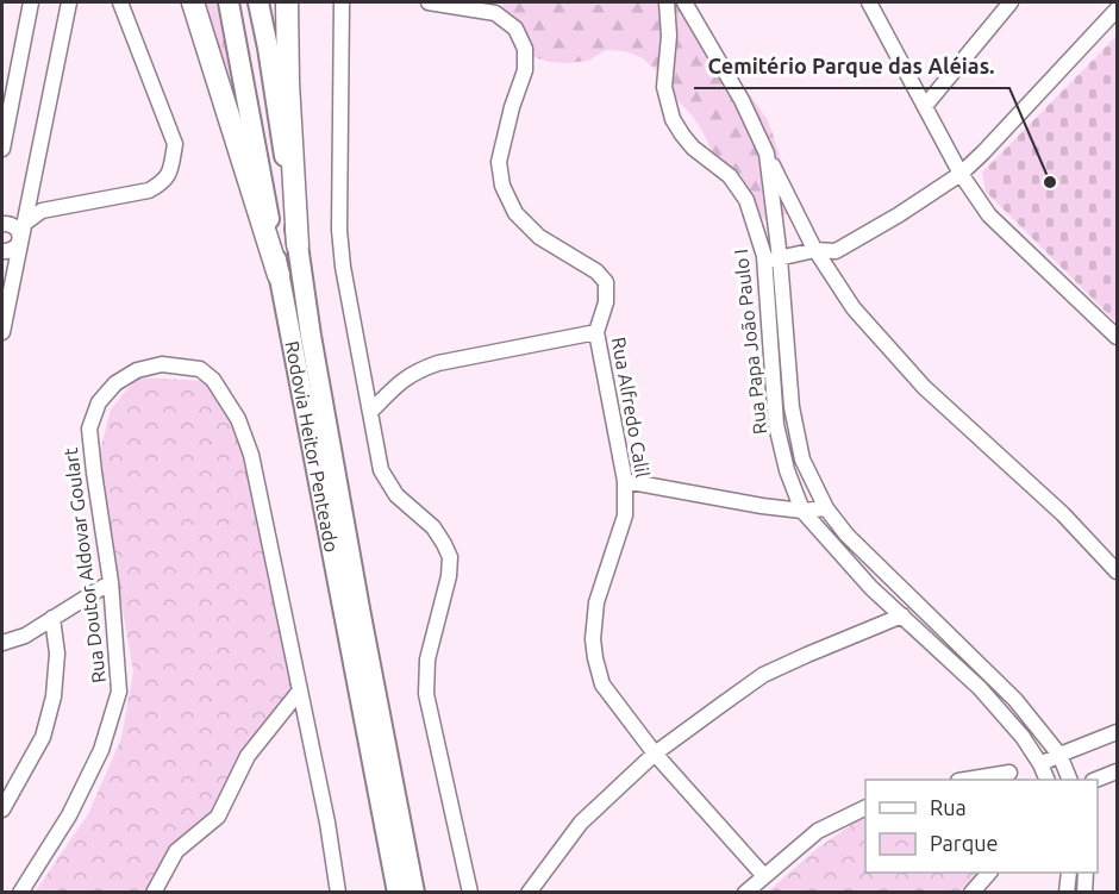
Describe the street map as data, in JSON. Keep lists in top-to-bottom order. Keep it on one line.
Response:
{"streets":{"main road":["Rodovia Heitor Penteado"],"street":["Rua Papa João Paulo I","Rua Alfredo Calil","Rua Doutor Aldovar Goulart"]},"places":["Cemitério Parque das Aléias."],"legend":["Rua","Parque"]}
